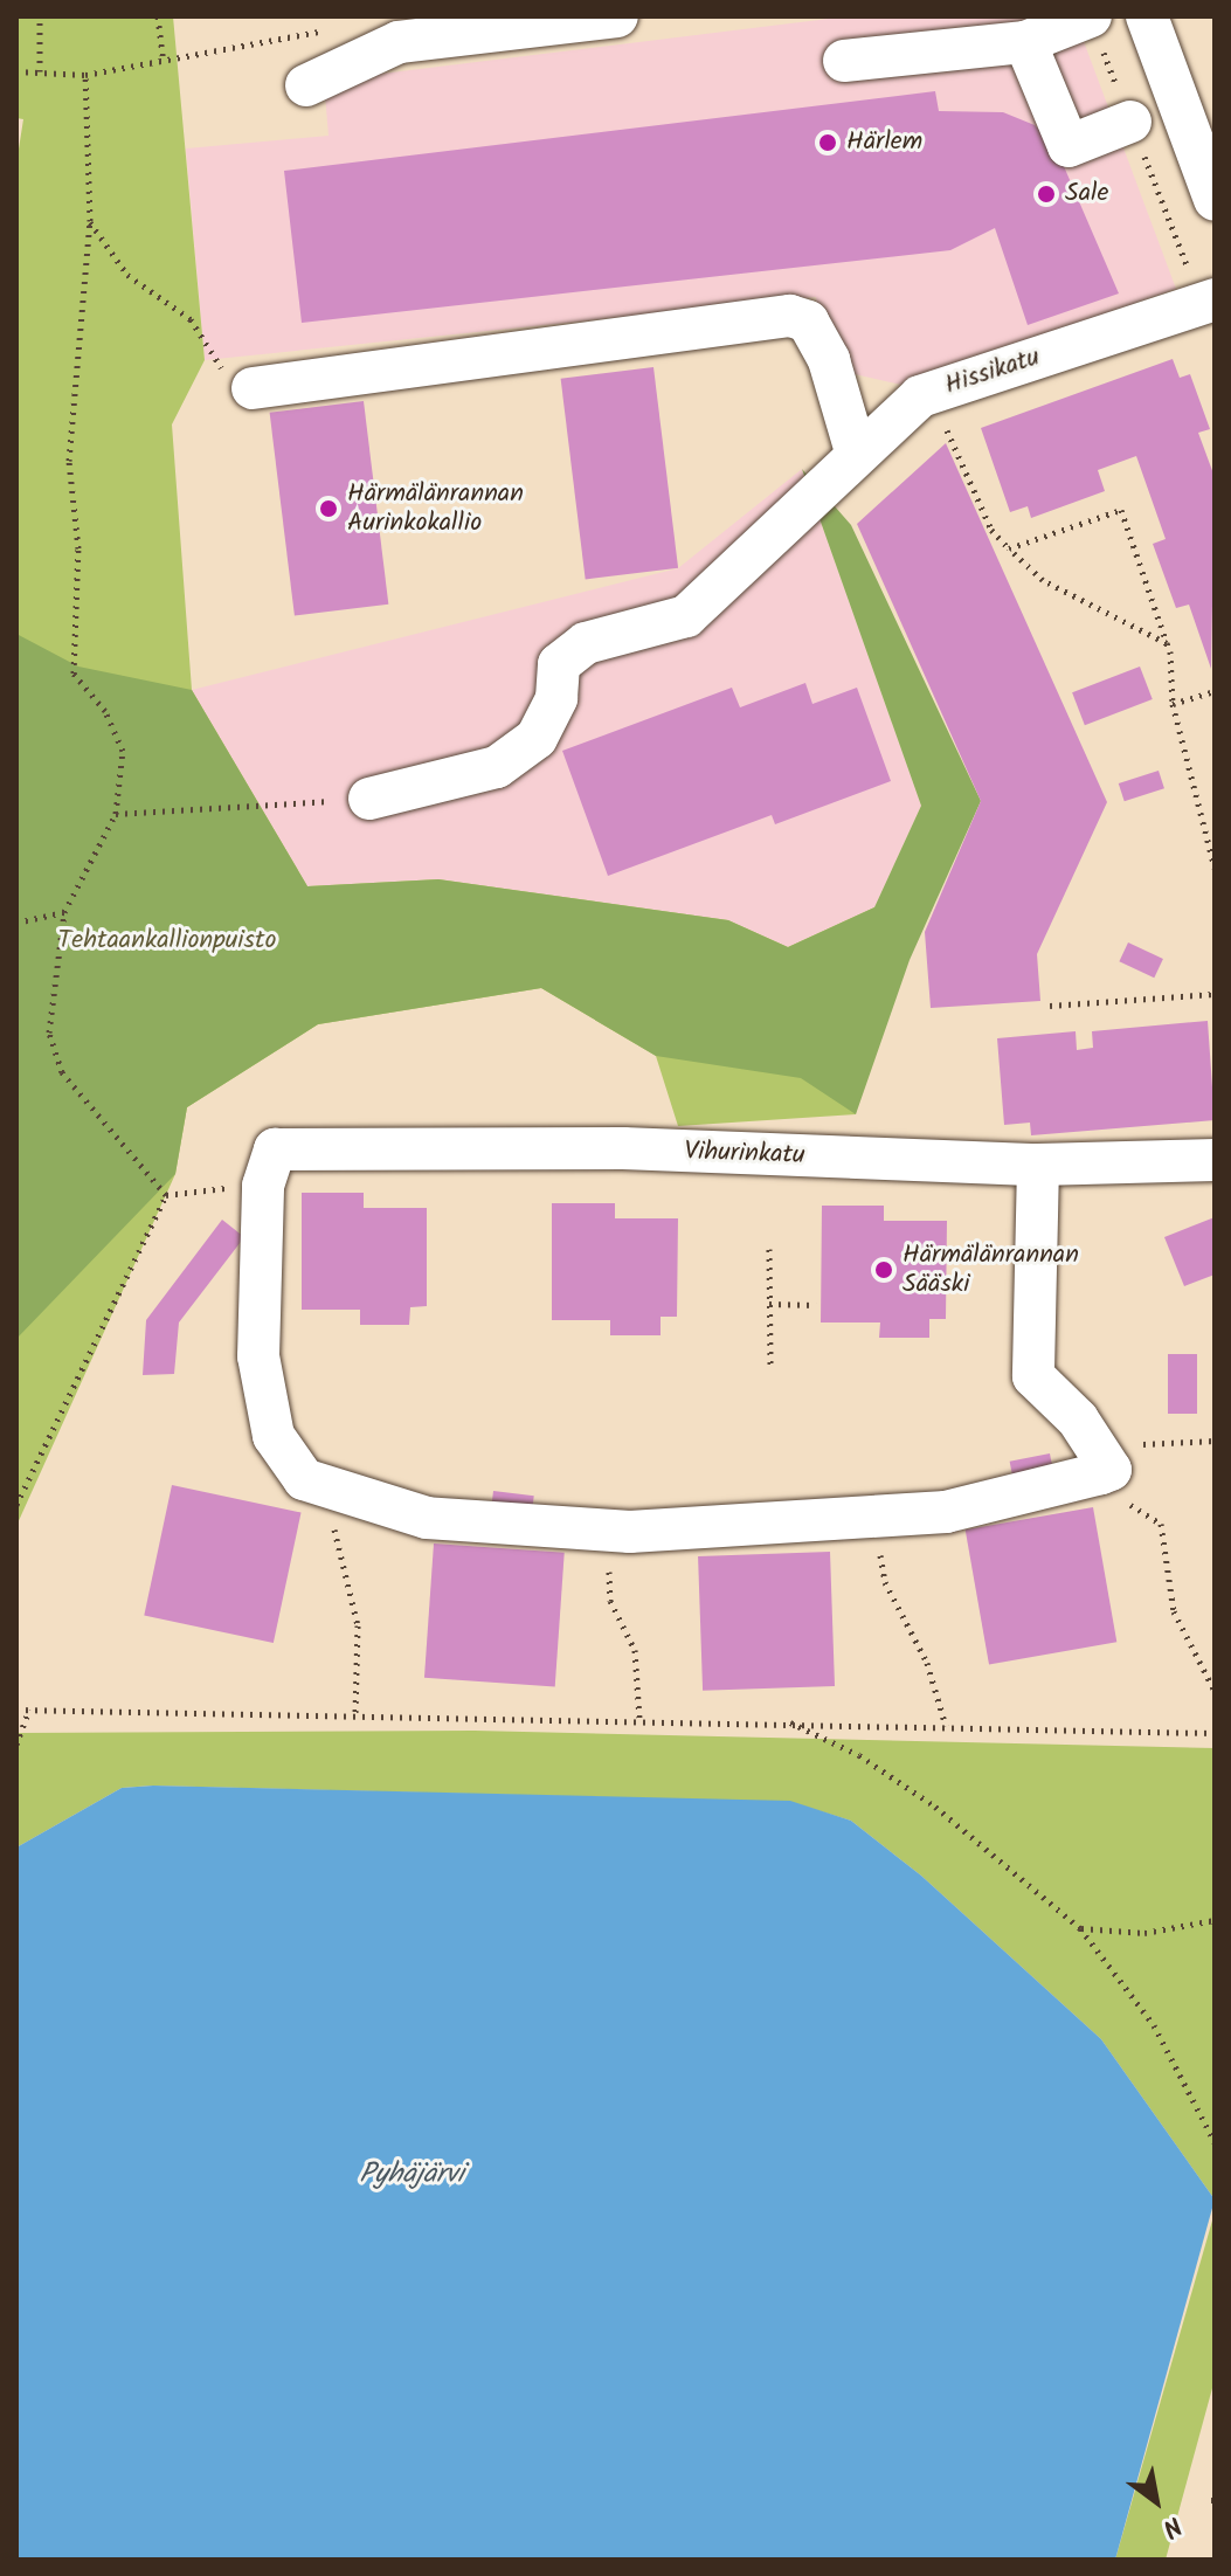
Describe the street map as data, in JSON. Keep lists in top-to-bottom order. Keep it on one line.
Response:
{"streets":{"street":["Hissikatu","Vihurinkatu"]},"water":["Pyhäjärvi"],"parks":["Tehtaankallionpuisto"],"places":["Härlem","Sale","Härmälänrannan Aurinkokallio","Härmälänrannan Sääski"],"north":"bottom right"}
